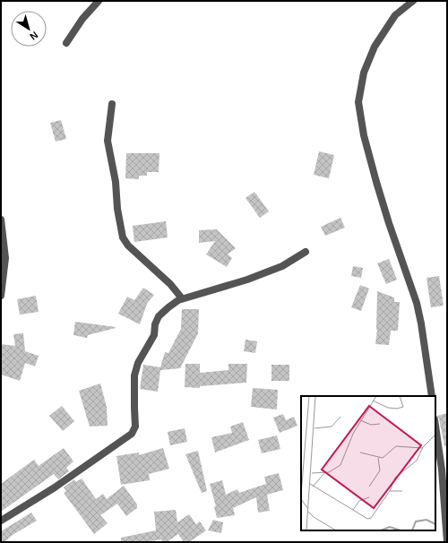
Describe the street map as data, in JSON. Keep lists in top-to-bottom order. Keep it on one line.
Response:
{"north":"bottom right"}
